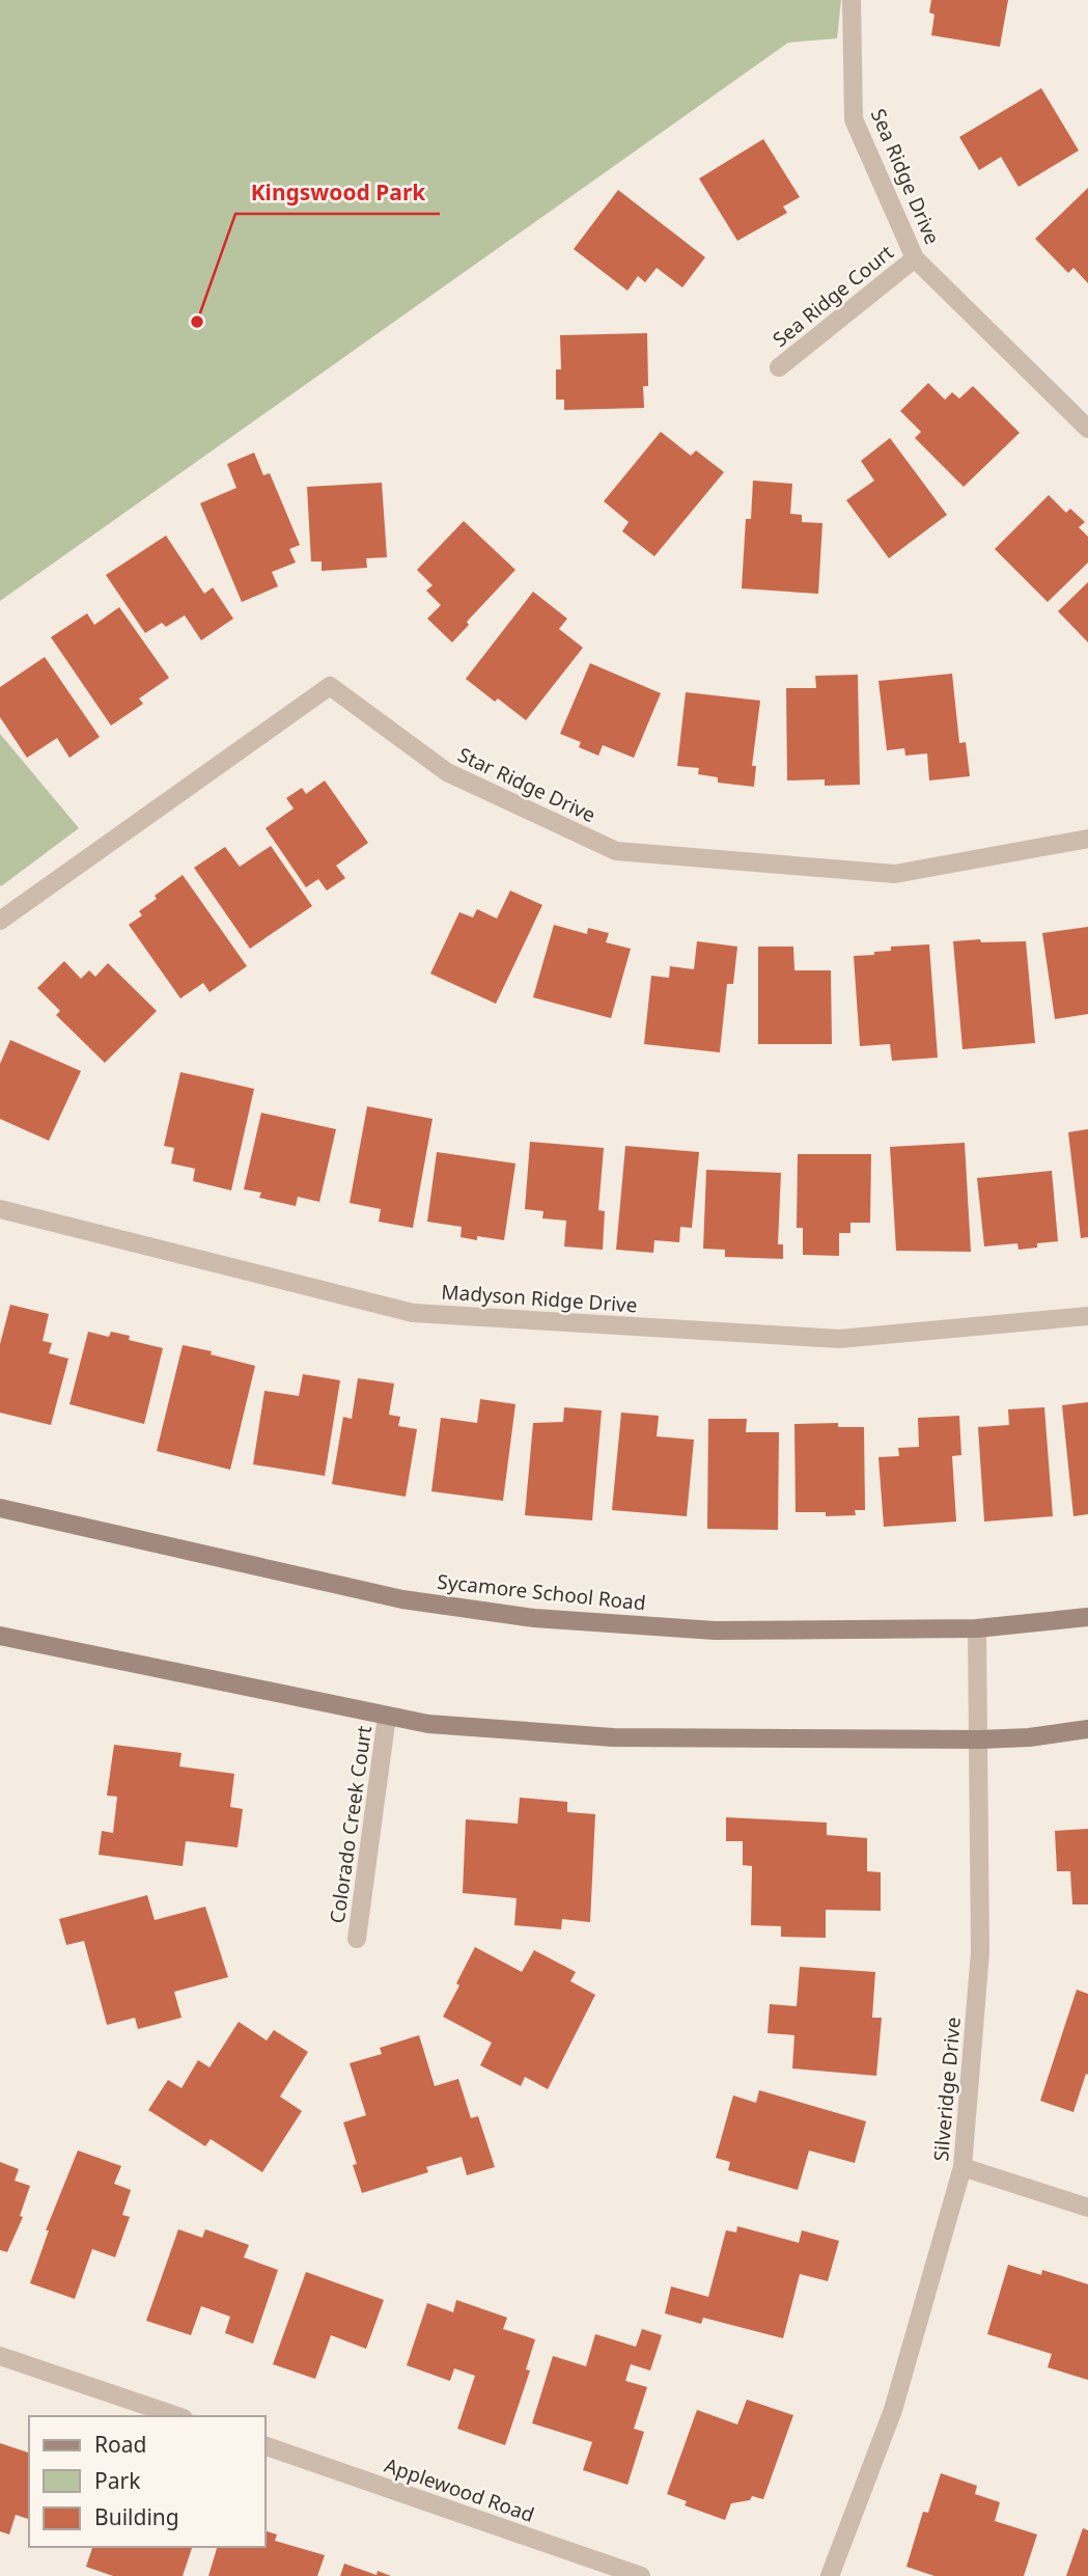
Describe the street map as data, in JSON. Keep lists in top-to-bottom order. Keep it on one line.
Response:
{"streets":{"main road":["Sycamore School Road"],"street":["Sea Ridge Drive","Sea Ridge Court","Star Ridge Drive","Madyson Ridge Drive","Colorado Creek Court","Silveridge Drive","Applewood Road"]},"crossings":[["Sea Ridge Drive","Sea Ridge Court"],["Sycamore School Road","Silveridge Drive"]],"places":["Kingswood Park"],"legend":["Road","Park","Building"]}
